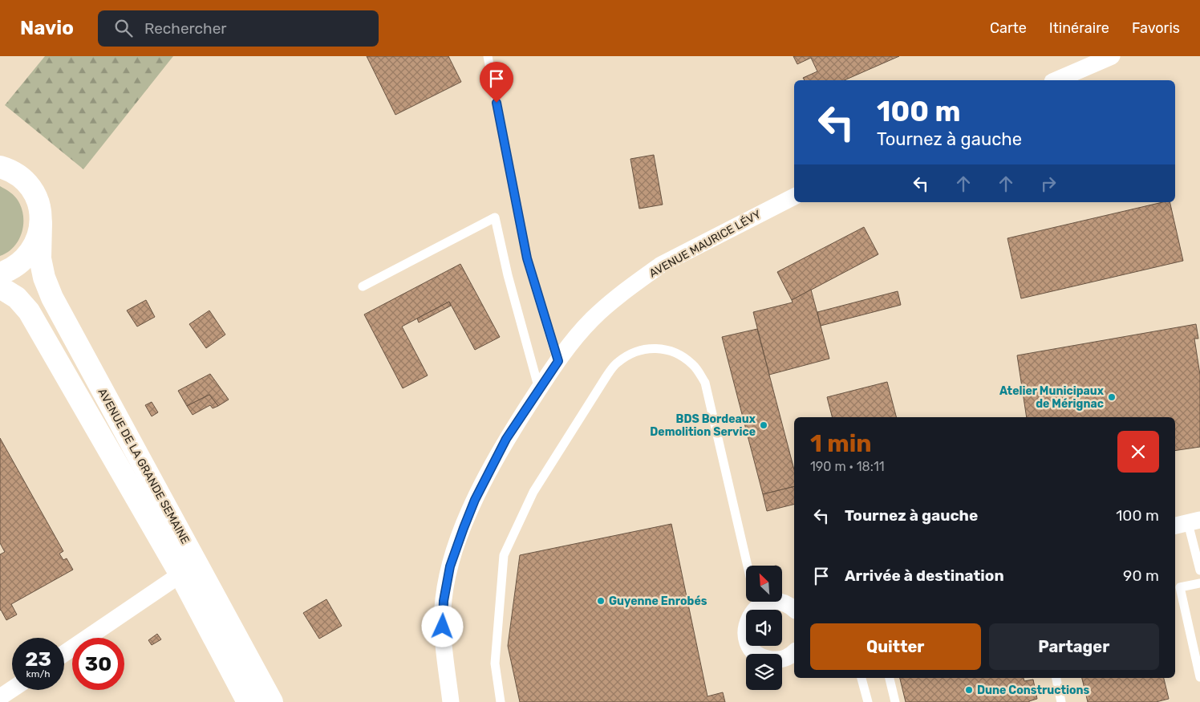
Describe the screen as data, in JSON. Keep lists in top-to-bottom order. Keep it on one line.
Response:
{"streets":{"main road":["AVENUE DE LA GRANDE SEMAINE"],"street":["AVENUE MAURICE LÉVY"]},"places":["Atelier Municipaux de Mérignac","BDS Bordeaux Demolition Service","Guyenne Enrobés","Dune Constructions"],"north":"top left","page":{"header":"Navio","search":"Rechercher","nav":["Carte","Itinéraire","Favoris"],"turn":["100 m","Tournez à gauche"],"heading":["1 min","190 m · 18:11"],"list":[{"name":"Tournez à gauche","value":"100 m"},{"name":"Arrivée à destination","value":"90 m"}],"buttons":["Quitter","Partager"],"speed":"23 km/h","limit":"30"}}
